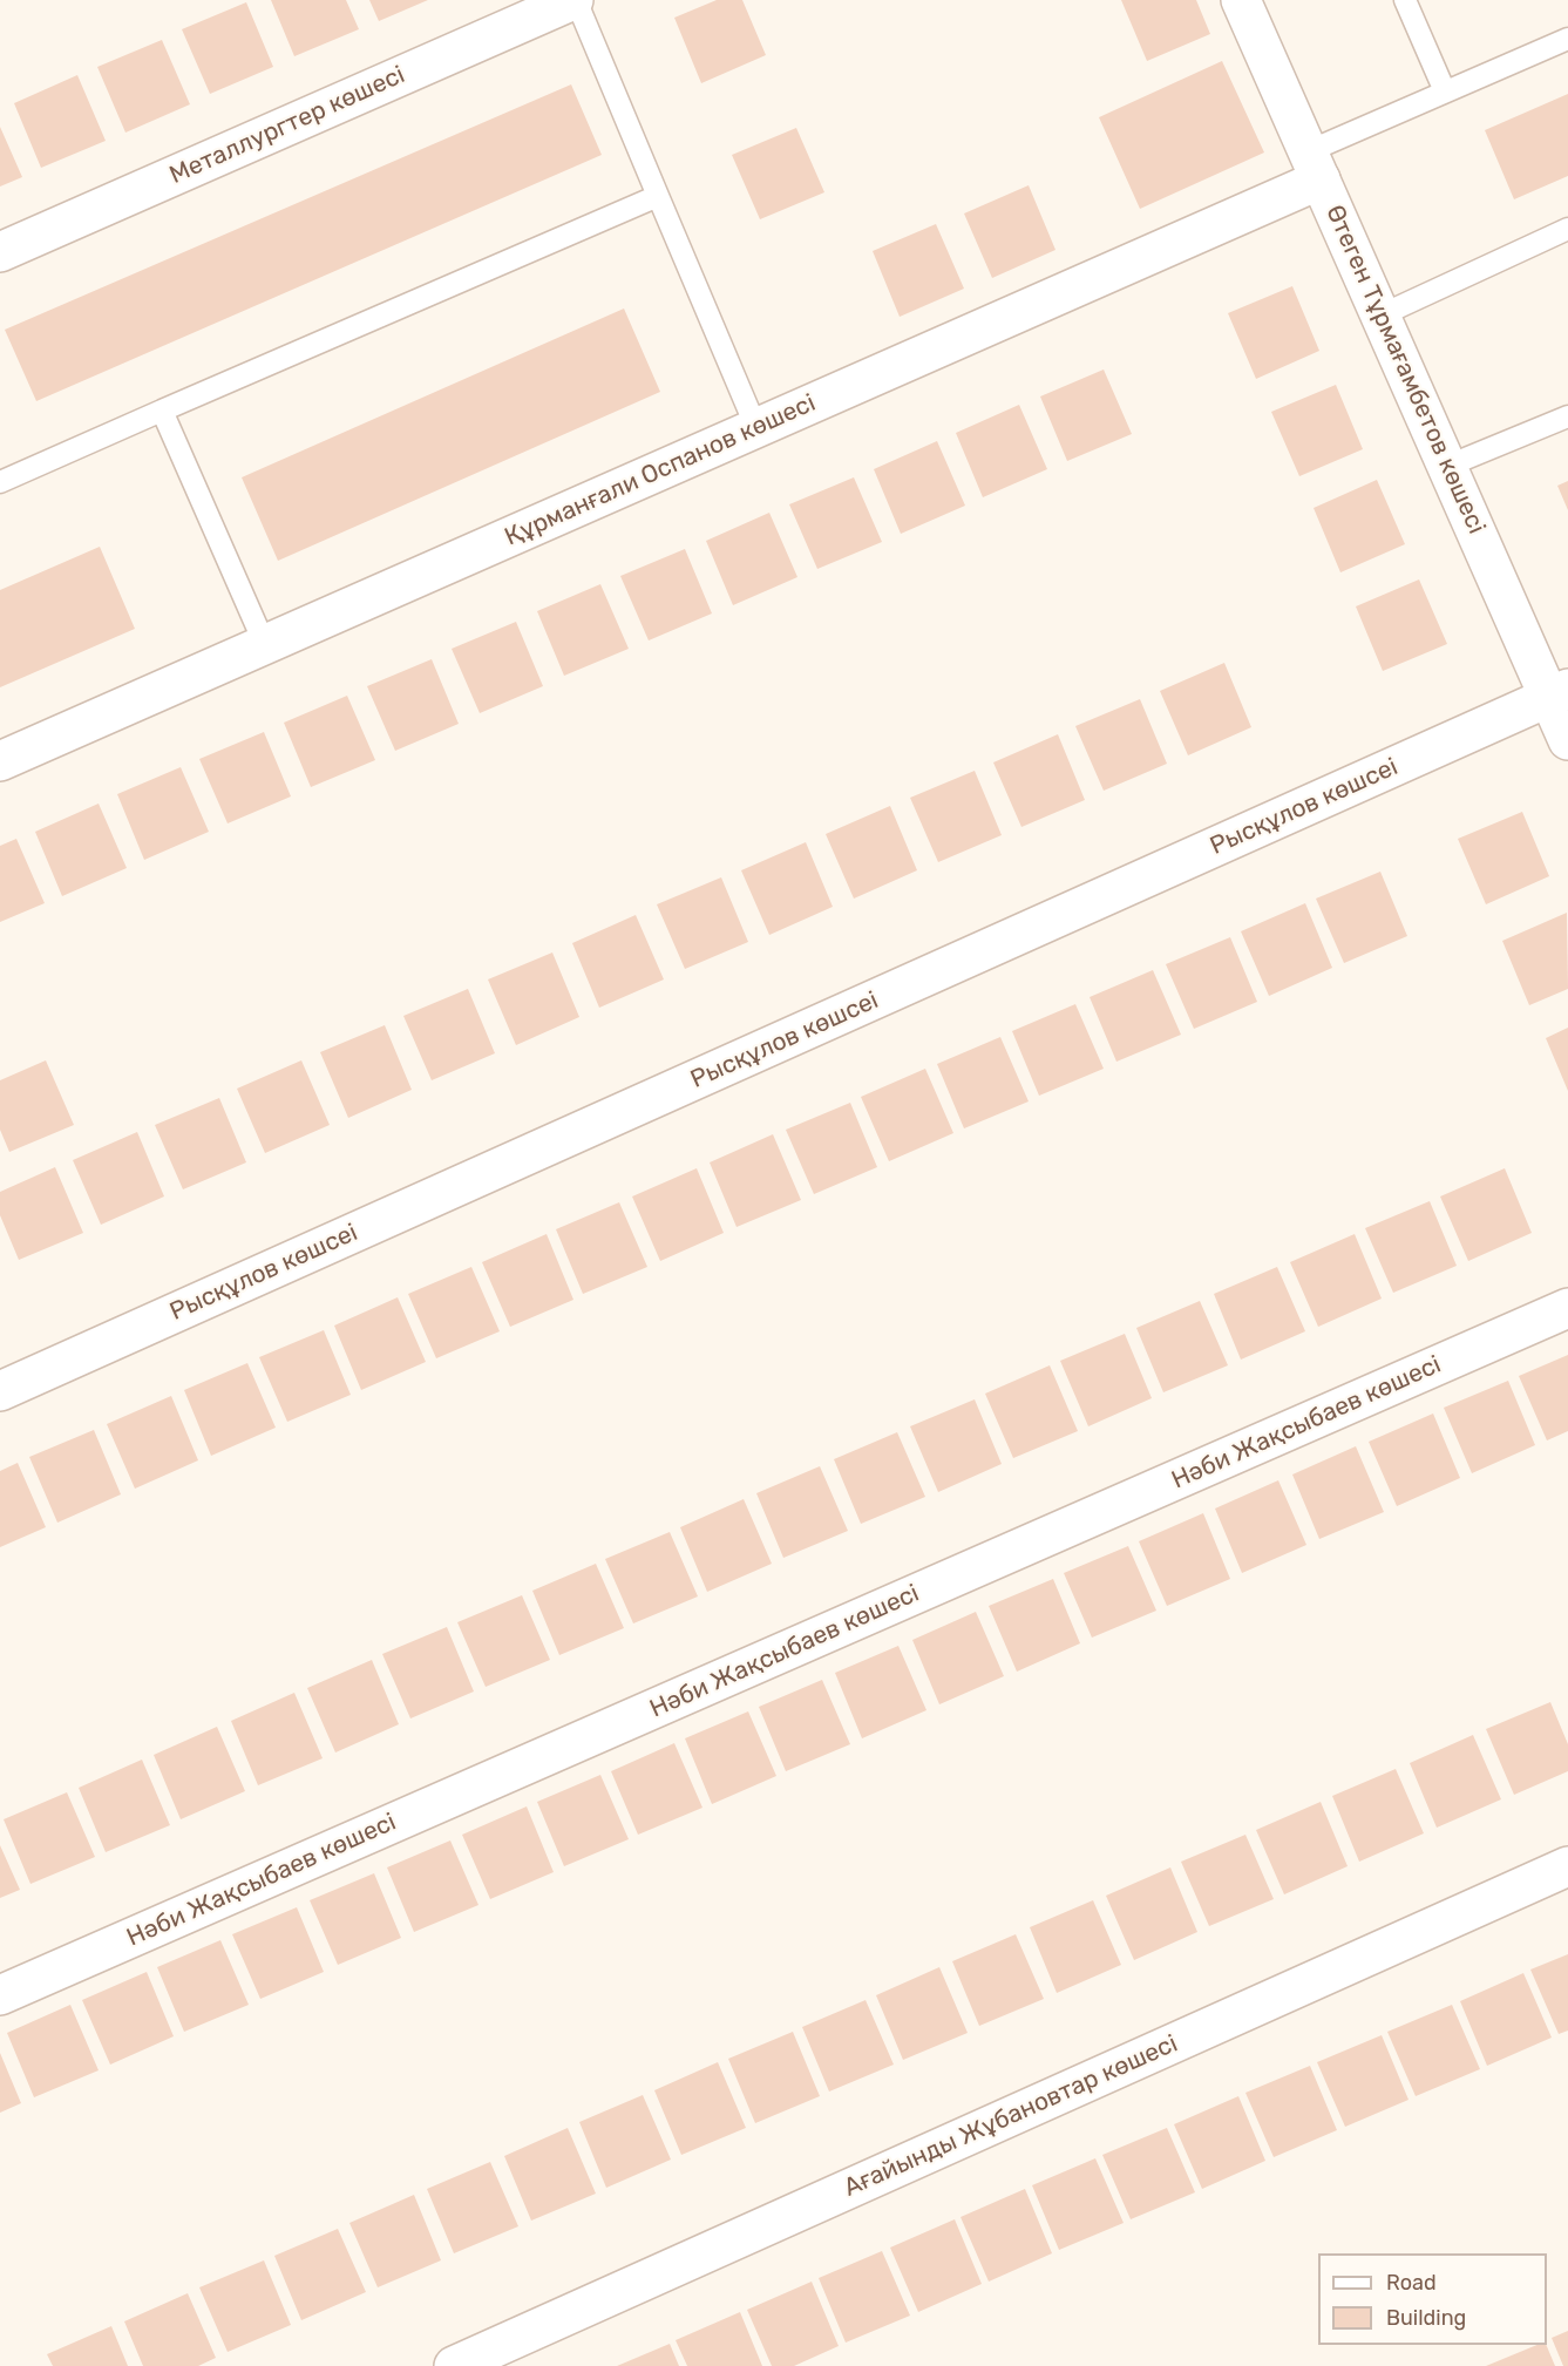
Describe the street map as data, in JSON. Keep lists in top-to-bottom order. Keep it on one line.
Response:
{"streets":{"street":["Металлургтер көшесі","Өтеген Тұрмағамбетов көшесі","Құрманғали Оспанов көшесі","Рысқұлов көшсеі","Нәби Жақсыбаев көшесі","Ағайынды Жұбановтар көшесі"]},"crossings":[["Өтеген Тұрмағамбетов көшесі","Құрманғали Оспанов көшесі"],["Өтеген Тұрмағамбетов көшесі","Рысқұлов көшсеі"]],"legend":["Road","Building"]}
